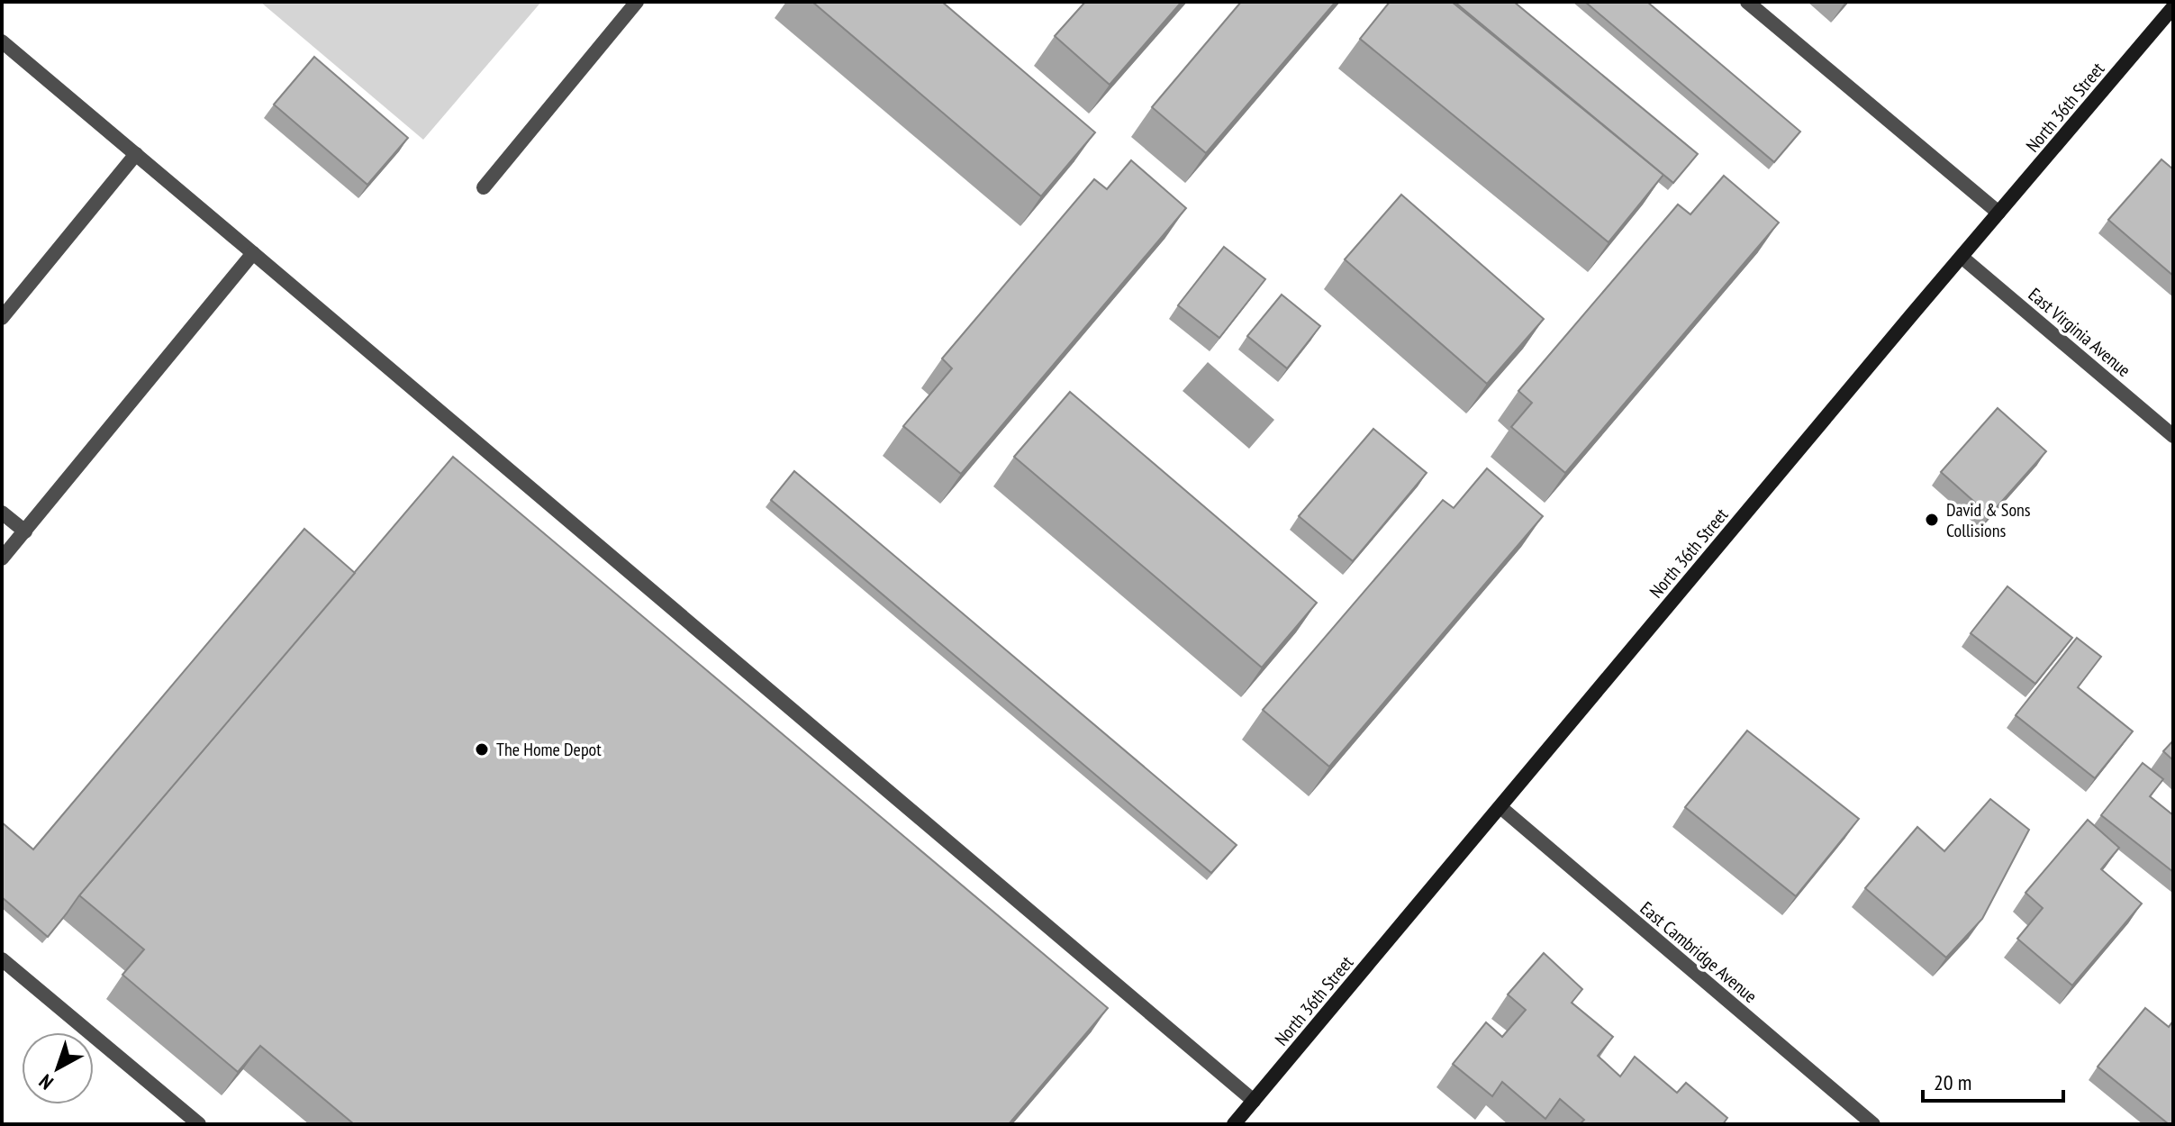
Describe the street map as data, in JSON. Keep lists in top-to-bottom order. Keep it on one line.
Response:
{"streets":{"main road":["North 36th Street"],"street":["East Virginia Avenue","East Cambridge Avenue"]},"crossings":[["North 36th Street","East Virginia Avenue"],["North 36th Street","East Cambridge Avenue"]],"places":["David & Sons Collisions","The Home Depot"],"scale_bar":"20 m","north":"bottom left"}
